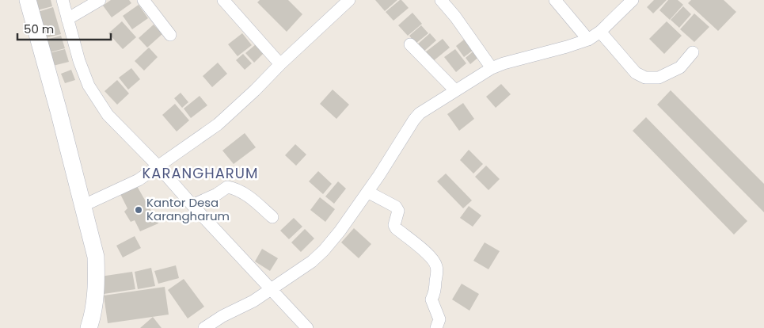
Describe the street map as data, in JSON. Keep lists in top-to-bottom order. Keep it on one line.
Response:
{"districts":["KARANGHARUM"],"places":["Kantor Desa Karangharum"],"scale_bar":"50 m"}
